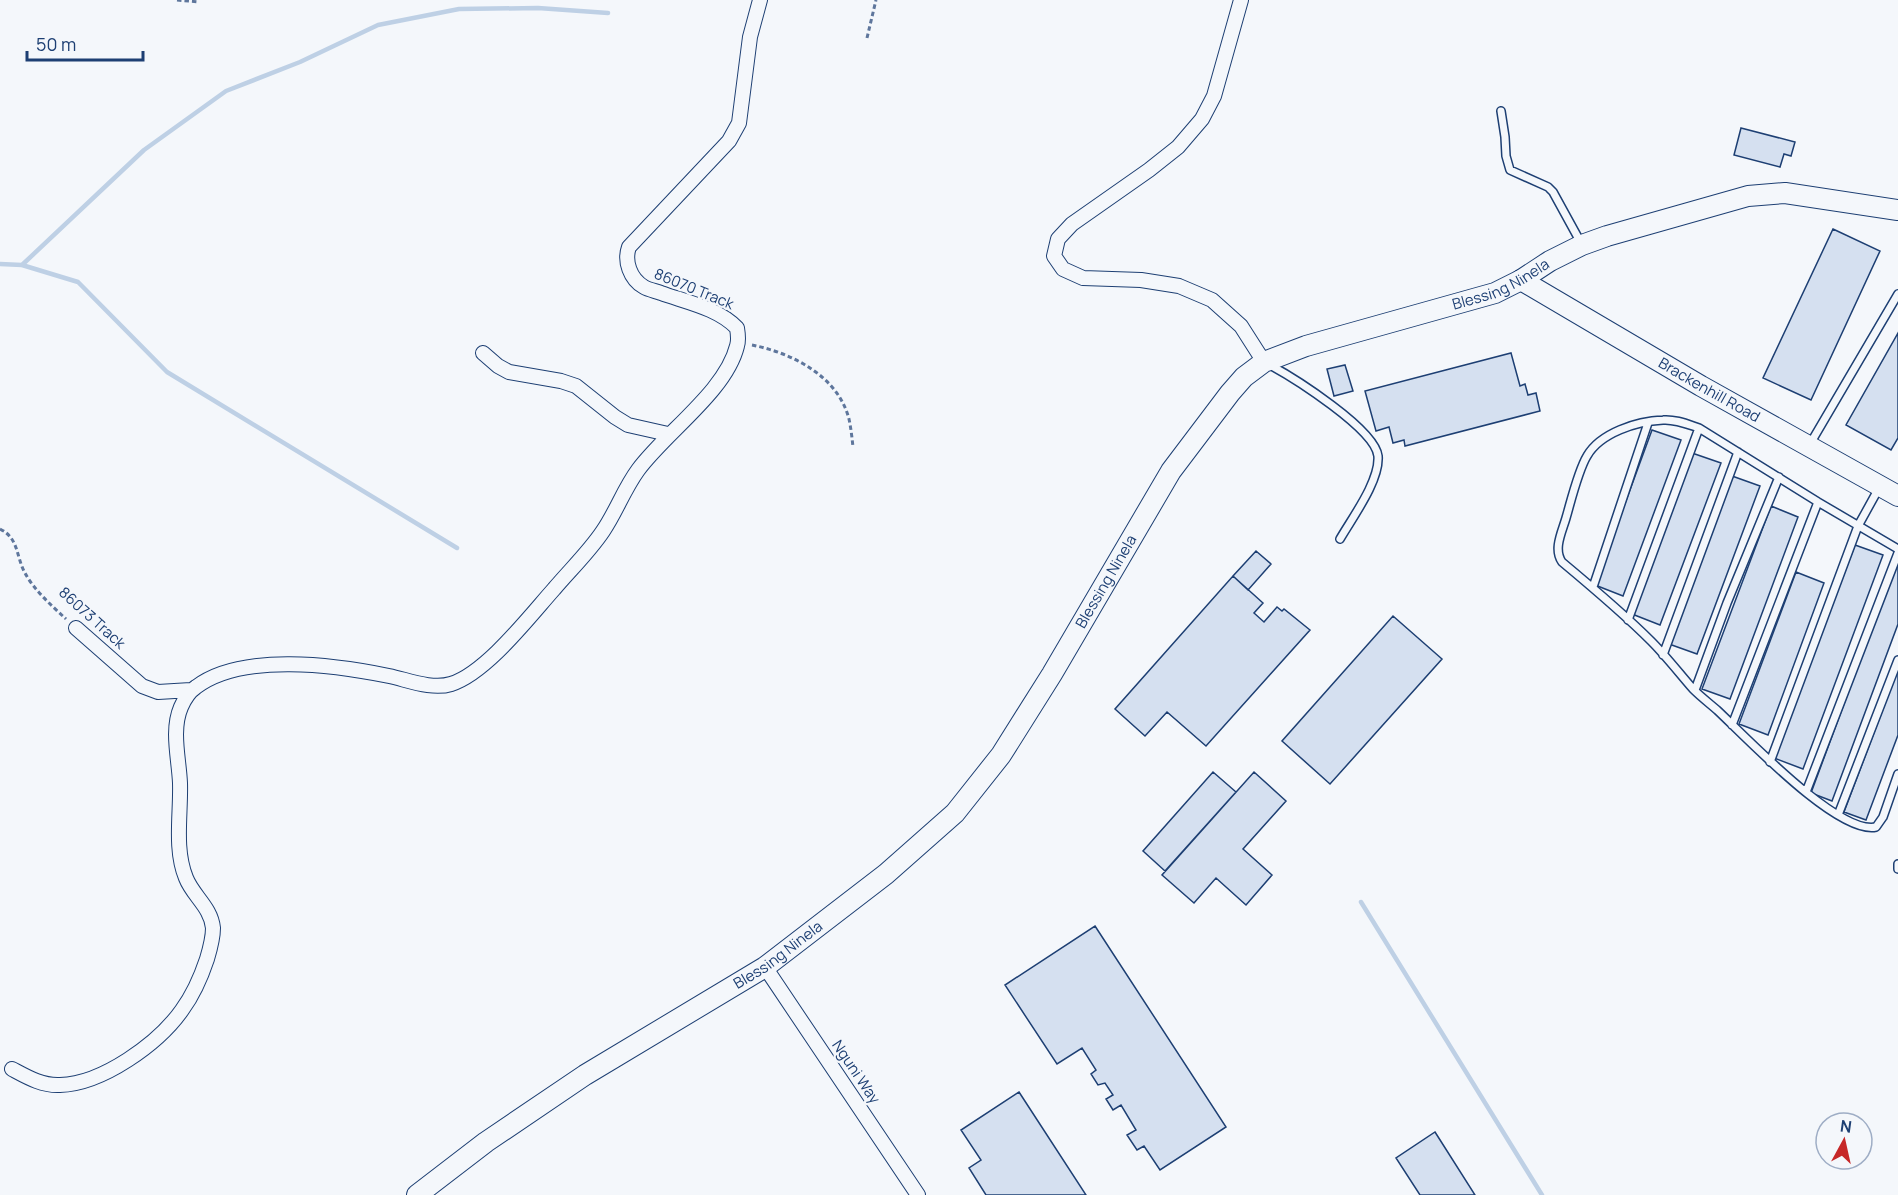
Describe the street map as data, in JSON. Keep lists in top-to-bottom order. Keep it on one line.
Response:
{"streets":{"street":["Blessing Ninela","86070 Track","Brackenhill Road","86073 Track","Nguni Way"]},"crossings":[["Blessing Ninela","Brackenhill Road"],["Blessing Ninela","Nguni Way"]],"scale_bar":"50 m","north":"top"}
